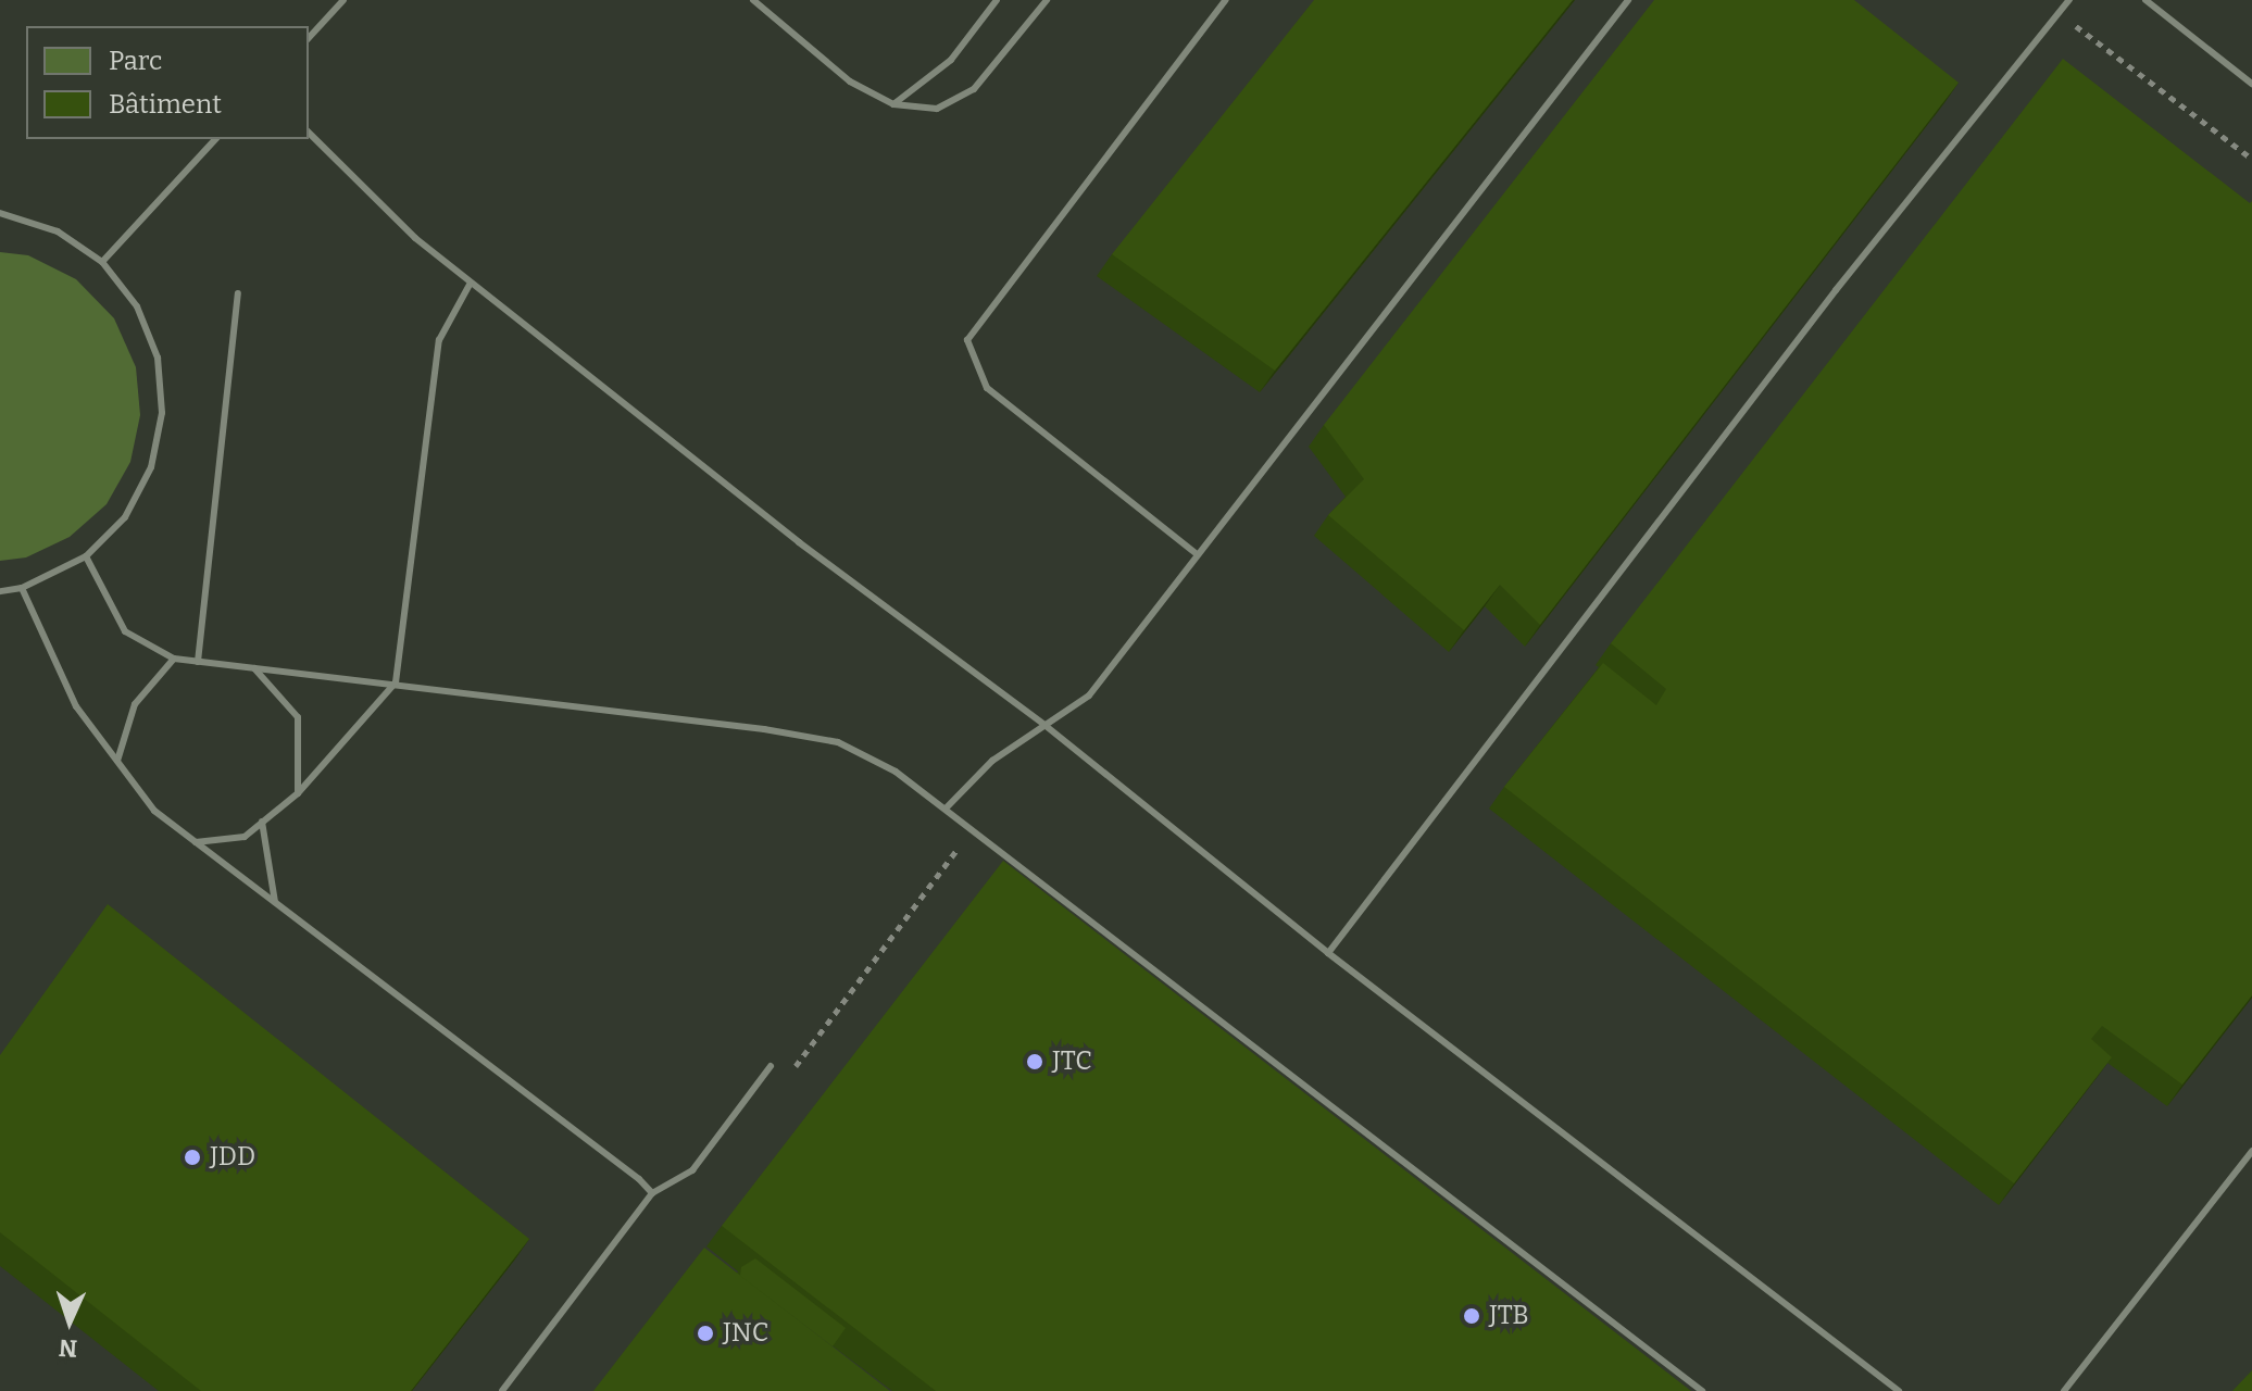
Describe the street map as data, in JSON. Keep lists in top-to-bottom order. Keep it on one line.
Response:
{"places":["JTC","JDD","JTB","JNC"],"legend":["Parc","Bâtiment"],"north":"bottom"}
